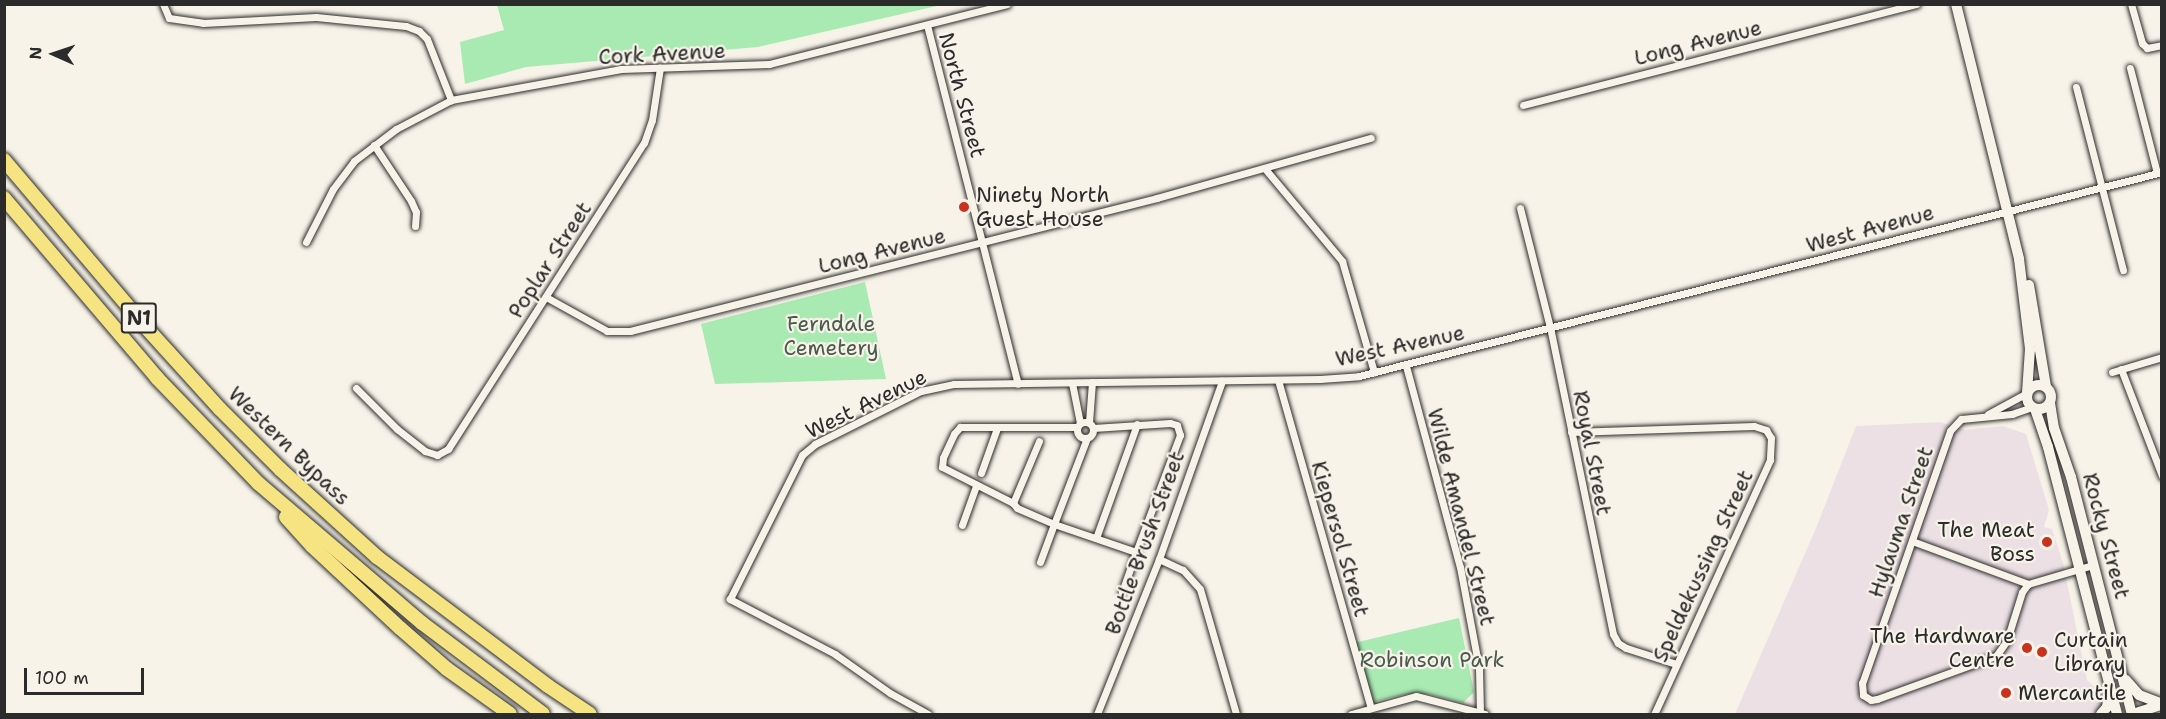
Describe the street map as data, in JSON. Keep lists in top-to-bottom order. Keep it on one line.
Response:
{"streets":{"highway":["N1","Western Bypass"],"street":["Long Avenue","Cork Avenue","North Street","West Avenue","Poplar Street","Royal Street","Wilde Amandel Street","Hylauma Street","Rocky Street","Kiepersol Street","Bottle Brush Street","Speldekussing Street"]},"crossings":[["Long Avenue","North Street"],["Long Avenue","Poplar Street"],["Cork Avenue","North Street"],["Cork Avenue","Poplar Street"],["North Street","West Avenue"],["West Avenue","Royal Street"],["West Avenue","Wilde Amandel Street"],["West Avenue","Kiepersol Street"],["West Avenue","Bottle Brush Street"],["Royal Street","Speldekussing Street"]],"parks":["Ferndale Cemetery","Robinson Park"],"places":["Ninety North Guest House","The Meat Boss","The Hardware Centre","Curtain Library","Mercantile"],"scale_bar":"100 m","north":"left"}
